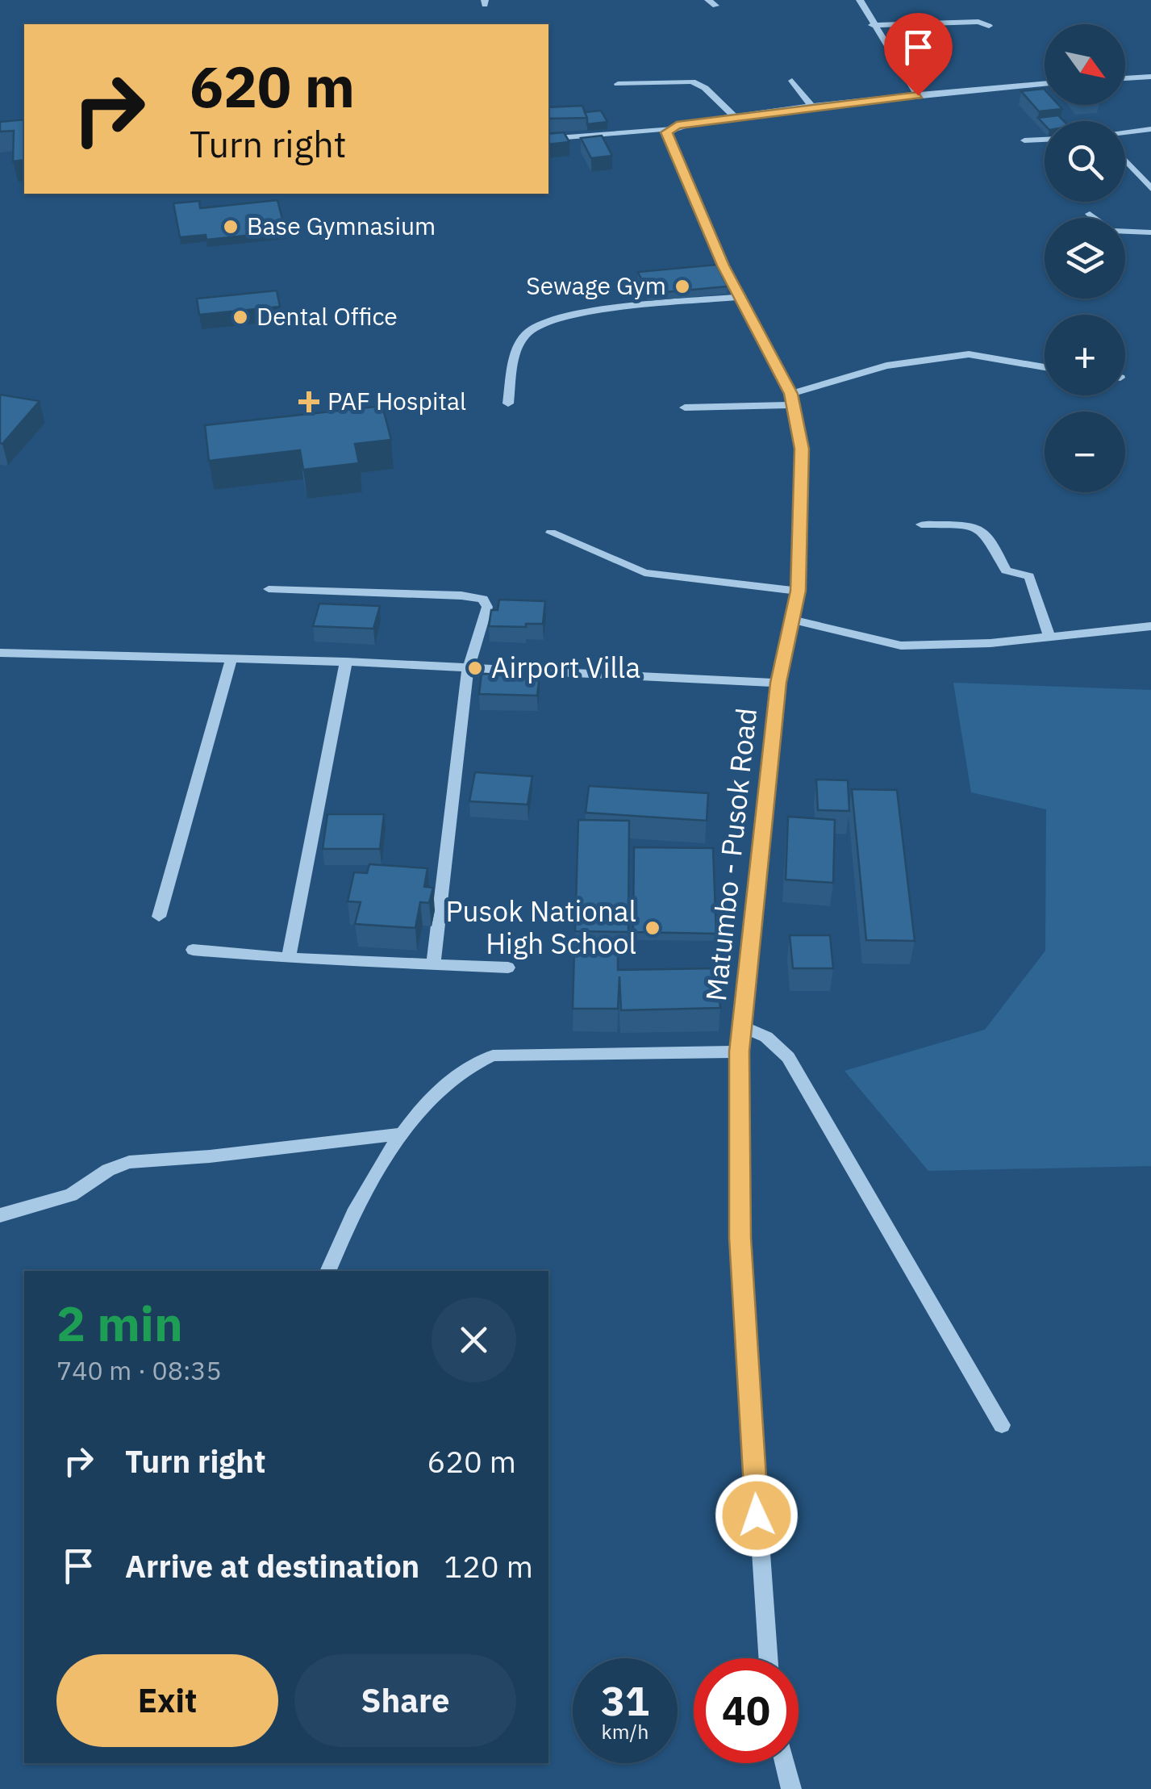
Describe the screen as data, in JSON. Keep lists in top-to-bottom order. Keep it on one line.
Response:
{"streets":{"street":["Matumbo - Pusok Road"]},"places":{"other":["Base Gymnasium","Sewage Gym","Dental Office","Airport Villa","Pusok National High School"],"health":["PAF Hospital"]},"north":"bottom right","page":{"map_buttons":["+","−"],"turn":["620 m","Turn right"],"heading":["2 min","740 m · 08:35"],"list":[{"name":"Turn right","value":"620 m"},{"name":"Arrive at destination","value":"120 m"}],"buttons":["Exit","Share"],"speed":"31 km/h","limit":"40"}}
